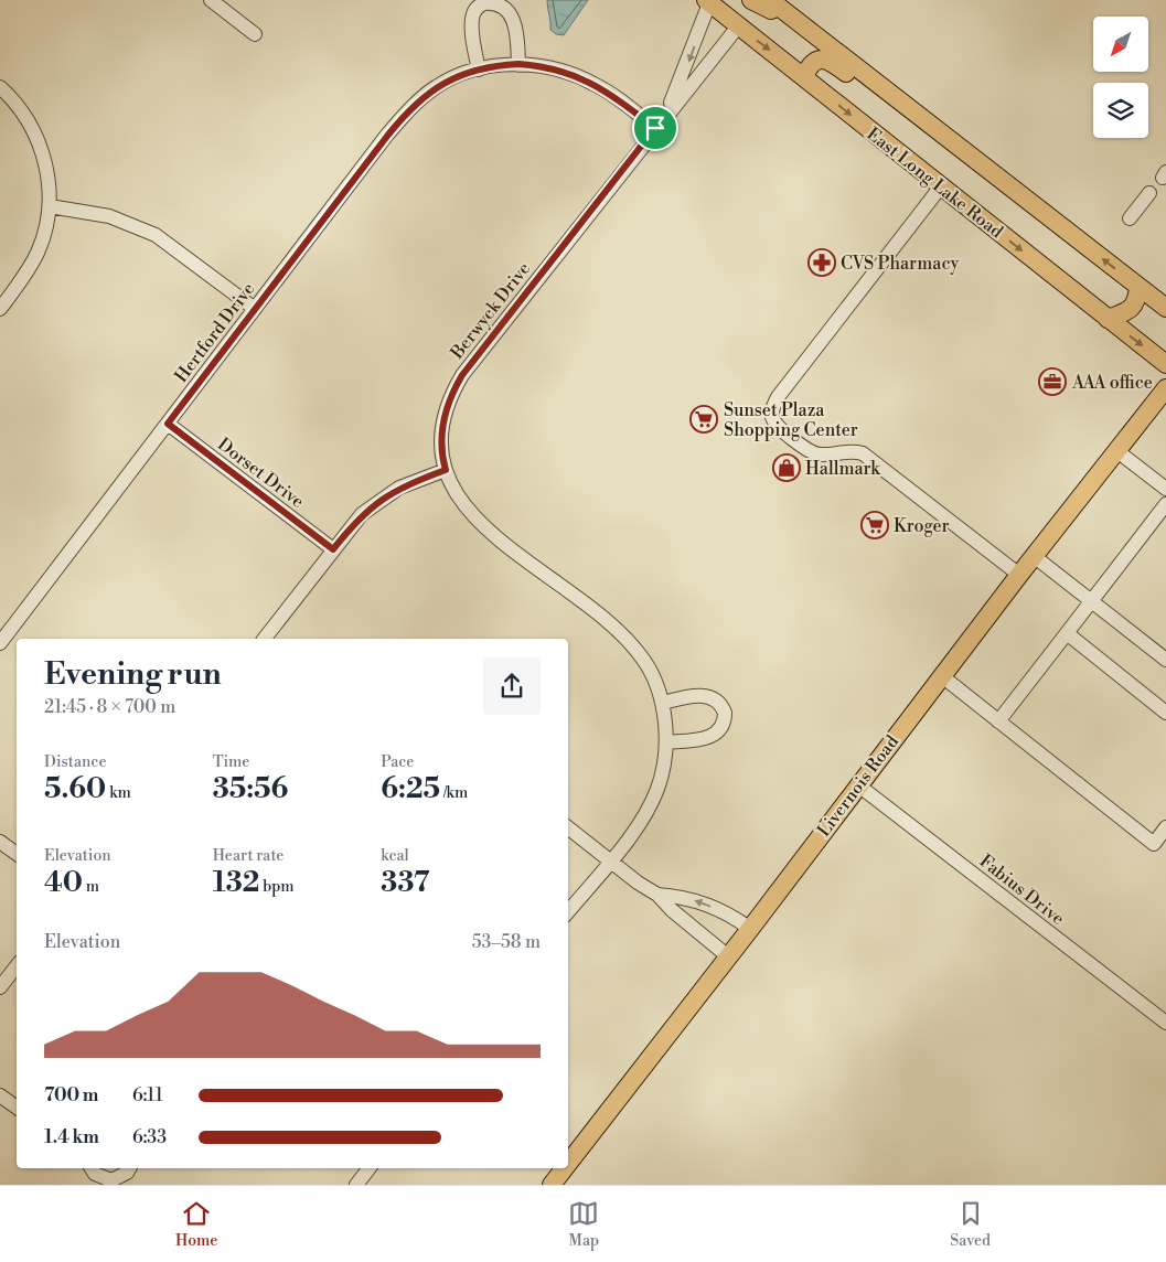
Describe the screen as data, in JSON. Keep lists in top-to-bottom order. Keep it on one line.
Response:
{"streets":{"main road":["East Long Lake Road","Livernois Road"],"street":["Berwyck Drive","Hertford Drive","Dorset Drive","Fabius Drive"]},"crossings":[["East Long Lake Road","Berwyck Drive"],["Berwyck Drive","Hertford Drive"],["Hertford Drive","Dorset Drive"],["Livernois Road","Fabius Drive"]],"places":{"pharmacy":["CVS Pharmacy"],"office":["AAA office"],"supermarket":["Sunset Plaza Shopping Center","Kroger"],"shop":["Hallmark"]},"north":"bottom left","page":{"heading":["Evening run","21:45 · 8 × 700 m"],"stats":[["Distance","5.60 km"],["Time","35:56"],["Pace","6:25 /km"],["Elevation","40 m"],["Heart rate","132 bpm"],["kcal","337"]],"chart":["Elevation","53–58 m"],"list":[{"name":"700 m","note":"6:11"},{"name":"1.4 km","note":"6:33"}],"tabs":["Home","Map","Saved"]}}
